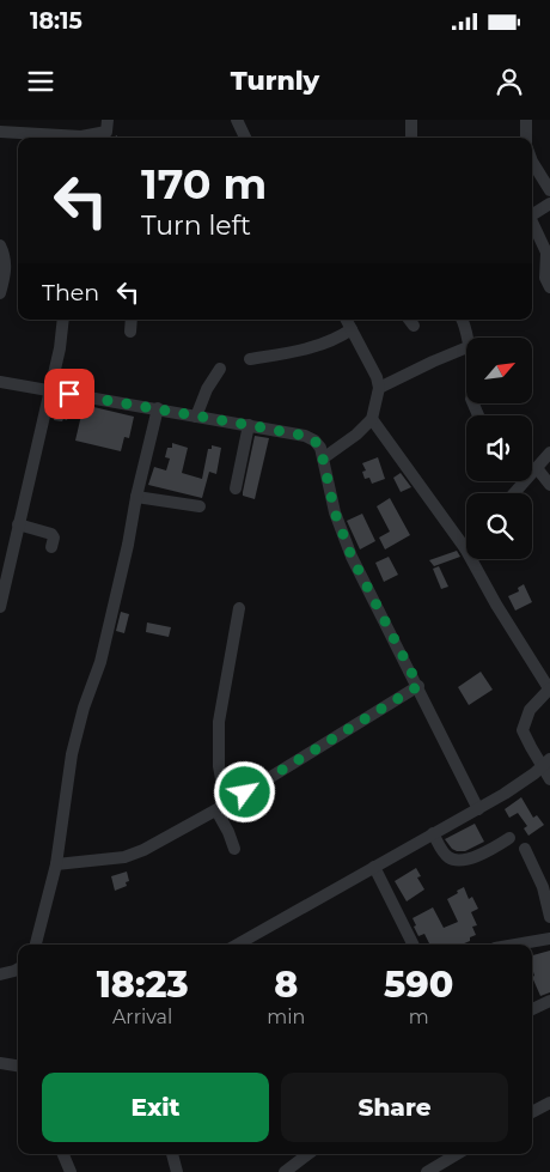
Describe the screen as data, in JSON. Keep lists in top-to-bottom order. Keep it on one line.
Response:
{"north":"top right","page":{"status":"18:15","header":"Turnly","turn":["170 m","Turn left"],"then":"Then","eta":["18:23","Arrival","8","min","590","m"],"buttons":["Exit","Share"]}}
